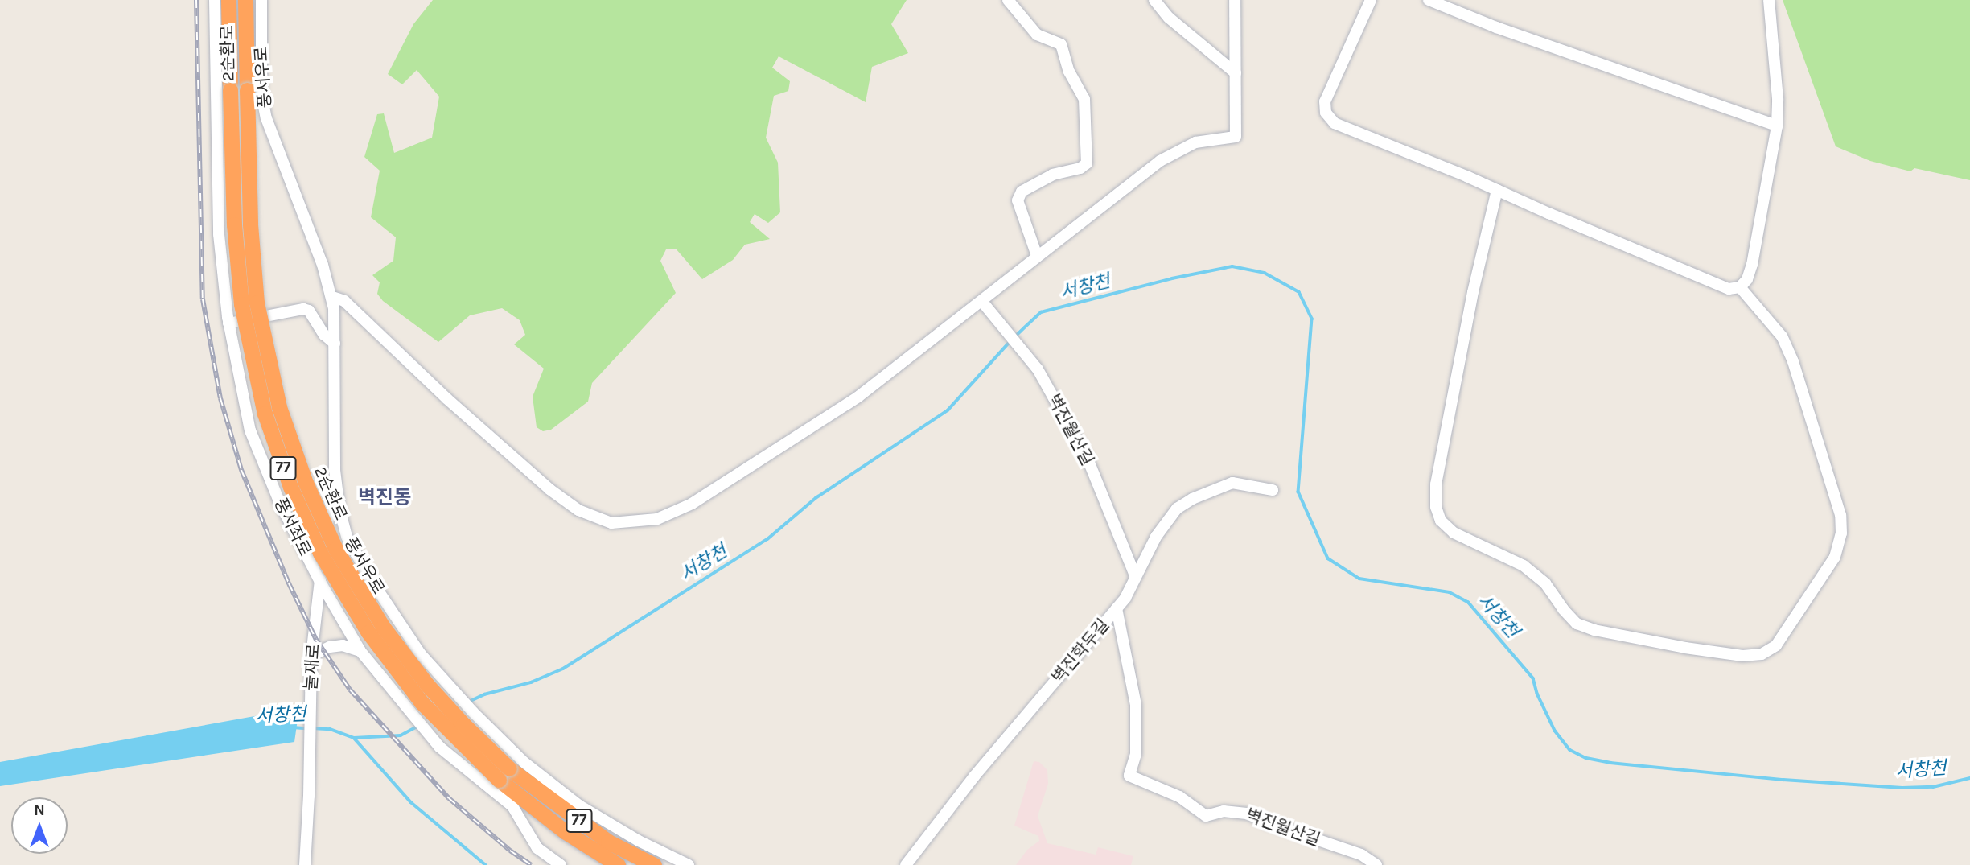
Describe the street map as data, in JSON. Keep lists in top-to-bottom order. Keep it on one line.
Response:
{"streets":{"highway":["2순환로","77"],"street":["풍서우로","벽진월산길","풍서좌로","벽진학두길","눌재로"]},"crossings":[["풍서우로","눌재로"],["벽진월산길","벽진학두길"],["풍서좌로","눌재로"]],"districts":["벽진동"],"water":["서창천"],"north":"top"}
